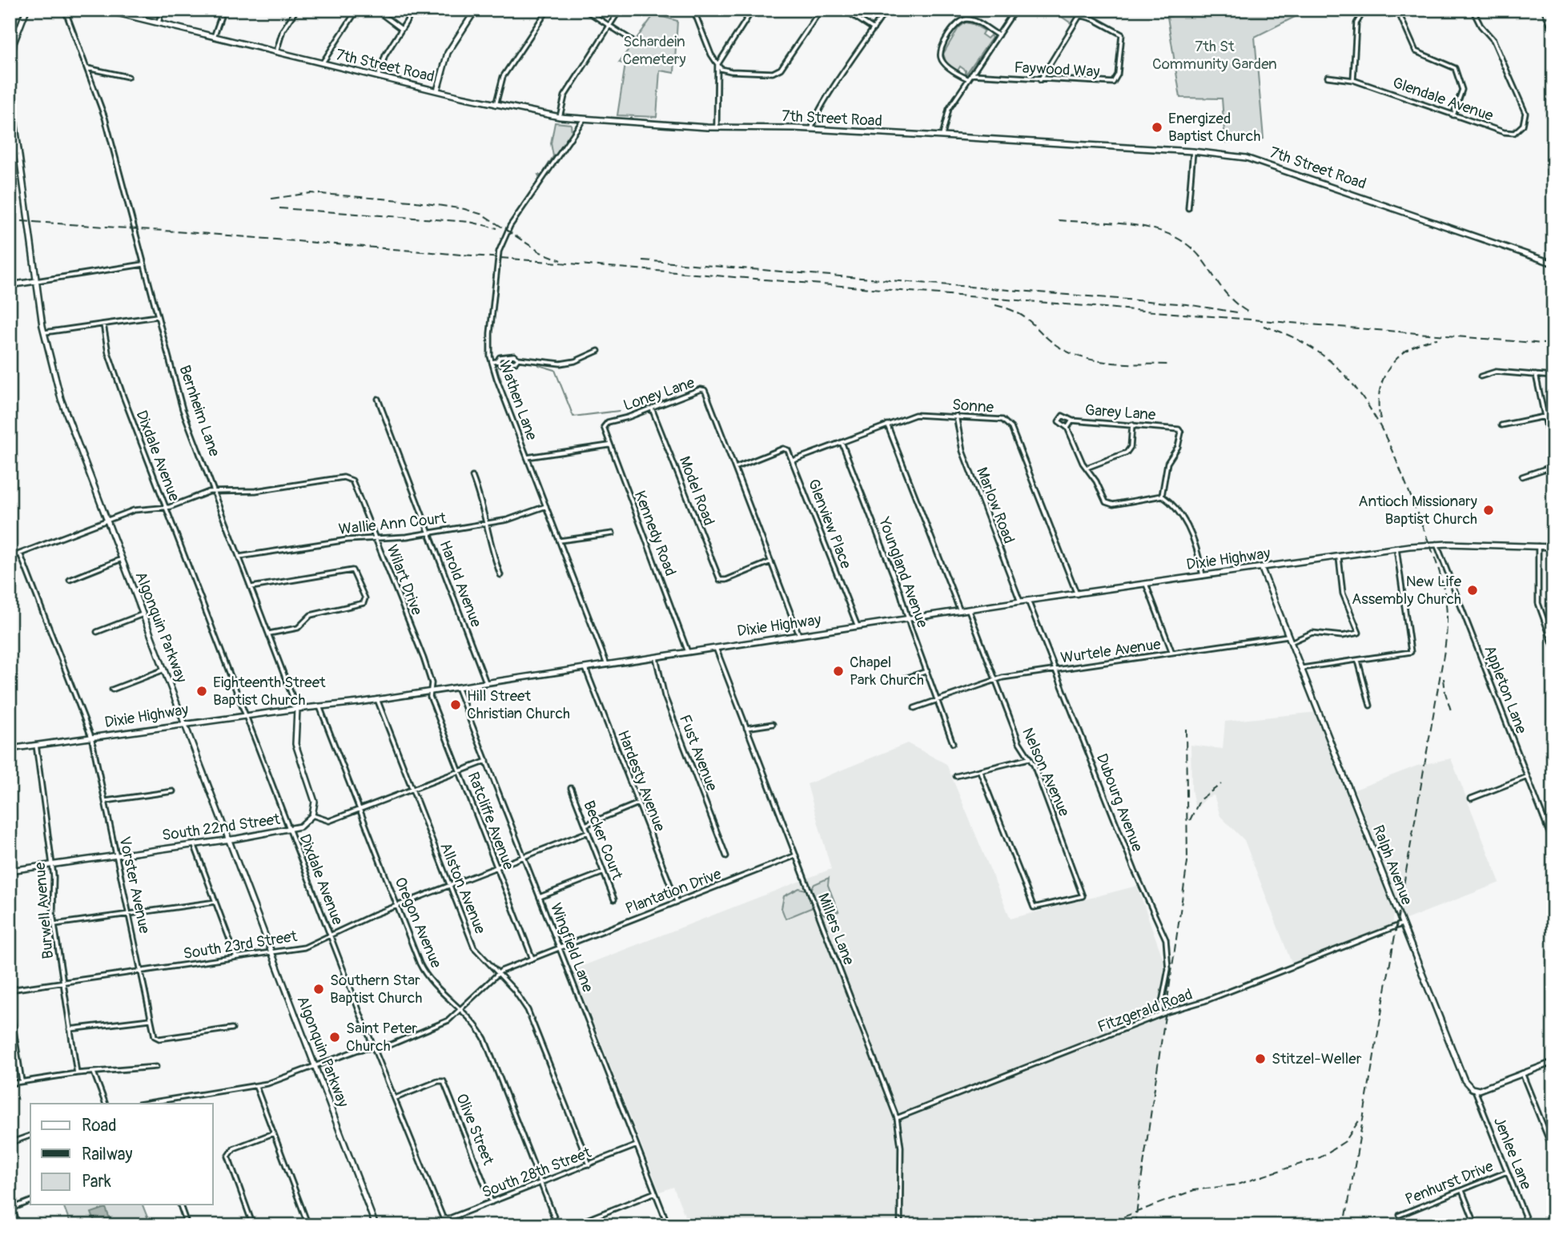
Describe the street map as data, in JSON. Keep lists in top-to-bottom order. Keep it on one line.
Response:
{"streets":{"main road":["7th Street Road","Bernheim Lane","Dixie Highway","Algonquin Parkway","South 22nd Street","Ralph Avenue"],"street":["Faywood Way","Glendale Avenue","Loney Lane","Wathen Lane","Sonne","Garey Lane","Dixdale Avenue","Model Road","Marlow Road","Wallie Ann Court","Glenview Place","Kennedy Road","Youngland Avenue","Wilart Drive","Harold Avenue","Wurtele Avenue","Appleton Lane","Fust Avenue","Nelson Avenue","Hardesty Avenue","Dubourg Avenue","Ratcliffe Avenue","Becker Court","Vorster Avenue","Allston Avenue","Plantation Drive","Burwell Avenue","Oregon Avenue","Millers Lane","South 23rd Street","Wingfield Lane","Fitzgerald Road","Olive Street","Jenlee Lane","South 28th Street","Penhurst Drive"]},"crossings":[["7th Street Road","Wathen Lane"],["Loney Lane","Model Road"],["Loney Lane","Kennedy Road"],["Loney Lane","Dixie Highway"],["Wathen Lane","Wallie Ann Court"],["Wathen Lane","Dixie Highway"],["Sonne","Marlow Road"],["Sonne","Glenview Place"],["Sonne","Dixie Highway"],["Sonne","Youngland Avenue"],["Bernheim Lane","Wallie Ann Court"],["Bernheim Lane","Dixie Highway"],["Bernheim Lane","Wilart Drive"],["Bernheim Lane","South 22nd Street"],["Dixdale Avenue","Dixie Highway"],["Dixdale Avenue","South 22nd Street"],["Dixdale Avenue","South 23rd Street"],["Dixdale Avenue","Olive Street"],["Dixdale Avenue","South 28th Street"],["Marlow Road","Dixie Highway"],["Wallie Ann Court","Wilart Drive"],["Wallie Ann Court","Harold Avenue"],["Glenview Place","Dixie Highway"],["Kennedy Road","Dixie Highway"],["Dixie Highway","Youngland Avenue"],["Dixie Highway","Wilart Drive"],["Dixie Highway","Harold Avenue"],["Dixie Highway","Algonquin Parkway"],["Dixie Highway","Appleton Lane"],["Dixie Highway","Fust Avenue"],["Dixie Highway","Nelson Avenue"],["Dixie Highway","Hardesty Avenue"],["Dixie Highway","Dubourg Avenue"],["Dixie Highway","Ratcliffe Avenue"],["Dixie Highway","Ralph Avenue"],["Dixie Highway","Vorster Avenue"],["Dixie Highway","Allston Avenue"],["Dixie Highway","Burwell Avenue"],["Dixie Highway","Oregon Avenue"],["Dixie Highway","Millers Lane"],["Dixie Highway","Wingfield Lane"],["Youngland Avenue","Wurtele Avenue"],["Wilart Drive","Ratcliffe Avenue"],["Algonquin Parkway","South 22nd Street"],["Algonquin Parkway","South 23rd Street"],["Wurtele Avenue","Nelson Avenue"],["Wurtele Avenue","Dubourg Avenue"],["Wurtele Avenue","Ralph Avenue"],["Hardesty Avenue","Plantation Drive"],["Dubourg Avenue","Fitzgerald Road"],["Ratcliffe Avenue","Plantation Drive"],["Ratcliffe Avenue","South 23rd Street"],["South 22nd Street","Vorster Avenue"],["South 22nd Street","Burwell Avenue"],["Becker Court","South 23rd Street"],["Ralph Avenue","Fitzgerald Road"],["Ralph Avenue","Jenlee Lane"],["Vorster Avenue","South 23rd Street"],["Allston Avenue","Plantation Drive"],["Allston Avenue","South 23rd Street"],["Allston Avenue","South 28th Street"],["Plantation Drive","Millers Lane"],["Plantation Drive","Wingfield Lane"],["Burwell Avenue","South 23rd Street"],["Oregon Avenue","South 23rd Street"],["Oregon Avenue","South 28th Street"],["Millers Lane","Fitzgerald Road"],["South 23rd Street","Wingfield Lane"],["Wingfield Lane","South 28th Street"],["Olive Street","South 28th Street"],["Jenlee Lane","Penhurst Drive"]],"parks":["Schardein Cemetery","7th St Community Garden"],"places":["Energized Baptist Church","Antioch Missionary Baptist Church","New Life Assembly Church","Chapel Park Church","Eighteenth Street Baptist Church","Hill Street Christian Church","Southern Star Baptist Church","Saint Peter Church","Stitzel-Weller"],"legend":["Road","Railway","Park"]}
